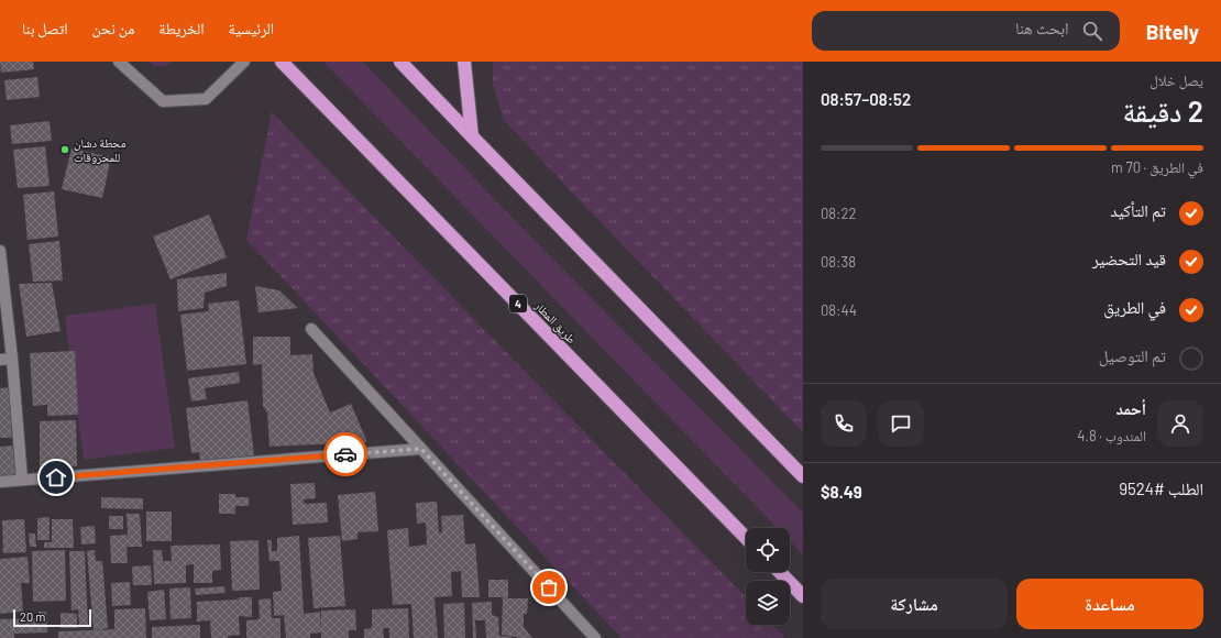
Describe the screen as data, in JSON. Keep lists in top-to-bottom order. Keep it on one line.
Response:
{"streets":{"highway":["4","طريق المطار"]},"places":["محطة دشان للمحروقات"],"scale_bar":"20 m","page":{"header":"Bitely","search":"ابحث هنا","nav":["الرئيسية","الخريطة","من نحن","اتصل بنا"],"heading":["2 دقيقة","يصل خلال","08:52–08:57"],"panel":["أحمد","المندوب · 4.8","الطلب #9524","$8.49"],"bar":"في الطريق · 70 m","list":[["تم التأكيد","08:22"],["قيد التحضير","08:38"],["في الطريق","08:44"],"تم التوصيل"],"buttons":["مساعدة","مشاركة"],"scale":"20 m"}}
